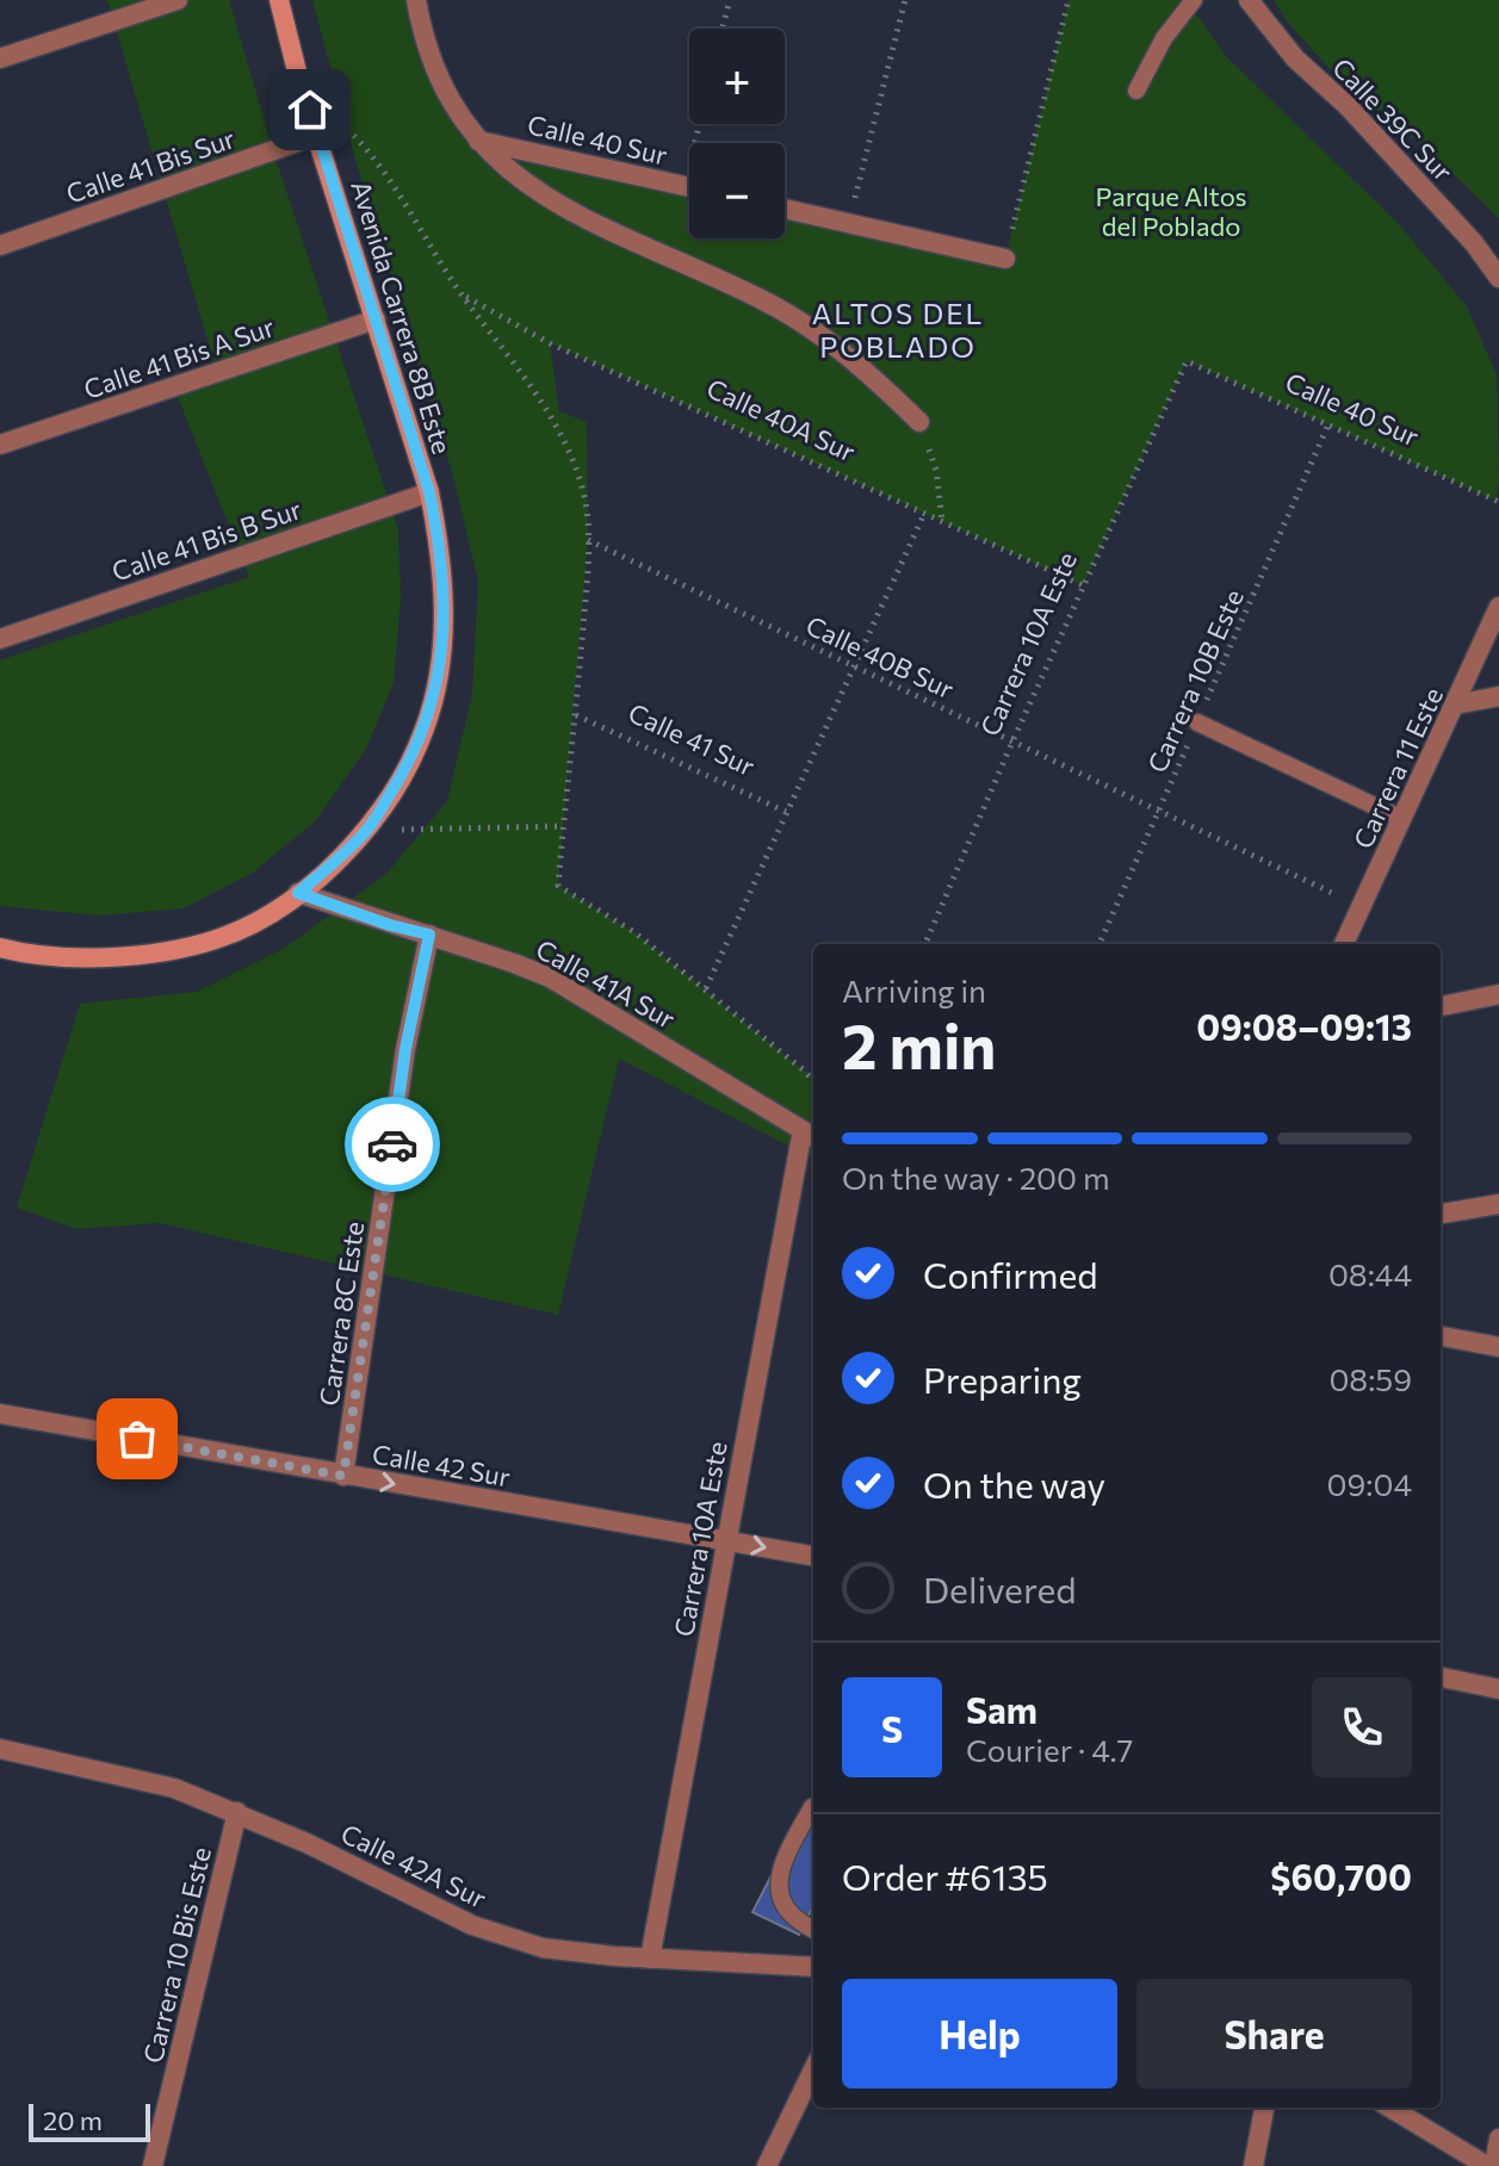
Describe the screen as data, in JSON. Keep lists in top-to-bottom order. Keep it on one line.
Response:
{"streets":{"main road":["Avenida Carrera 8B Este"],"street":["Calle 39C Sur","Calle 40 Sur","Calle 41 Bis Sur","Calle 41 Bis A Sur","Calle 41 Bis B Sur","Carrera 10A Este","Carrera 11 Este","Calle 41A Sur","Carrera 8C Este","Calle 42 Sur","Calle 42A Sur","Carrera 10 Bis Este"],"path":["Calle 40A Sur","Calle 40B Sur","Carrera 10B Este","Calle 41 Sur"]},"crossings":[["Calle 40 Sur","Carrera 10A Este"],["Calle 40 Sur","Carrera 10B Este"],["Calle 41 Bis Sur","Avenida Carrera 8B Este"],["Avenida Carrera 8B Este","Calle 41 Bis A Sur"],["Avenida Carrera 8B Este","Calle 41 Bis B Sur"],["Avenida Carrera 8B Este","Calle 41A Sur"],["Calle 40A Sur","Carrera 10A Este"],["Carrera 10A Este","Calle 40B Sur"],["Carrera 10A Este","Calle 41A Sur"],["Carrera 10A Este","Calle 42 Sur"],["Carrera 10A Este","Calle 42A Sur"],["Calle 40B Sur","Carrera 10B Este"],["Calle 40B Sur","Carrera 11 Este"],["Calle 41A Sur","Carrera 8C Este"],["Carrera 8C Este","Calle 42 Sur"],["Calle 42A Sur","Carrera 10 Bis Este"]],"one_way":["Calle 42 Sur"],"districts":["ALTOS DEL POBLADO"],"parks":["Parque Altos del Poblado"],"scale_bar":"20 m","page":{"map_buttons":["+","−"],"heading":["2 min","Arriving in","09:08–09:13"],"panel":["Sam","Courier · 4.7","Order #6135","$60,700"],"bar":"On the way · 200 m","list":[["Confirmed","08:44"],["Preparing","08:59"],["On the way","09:04"],"Delivered"],"round":"S","buttons":["Help","Share"],"scale":"20 m"}}
